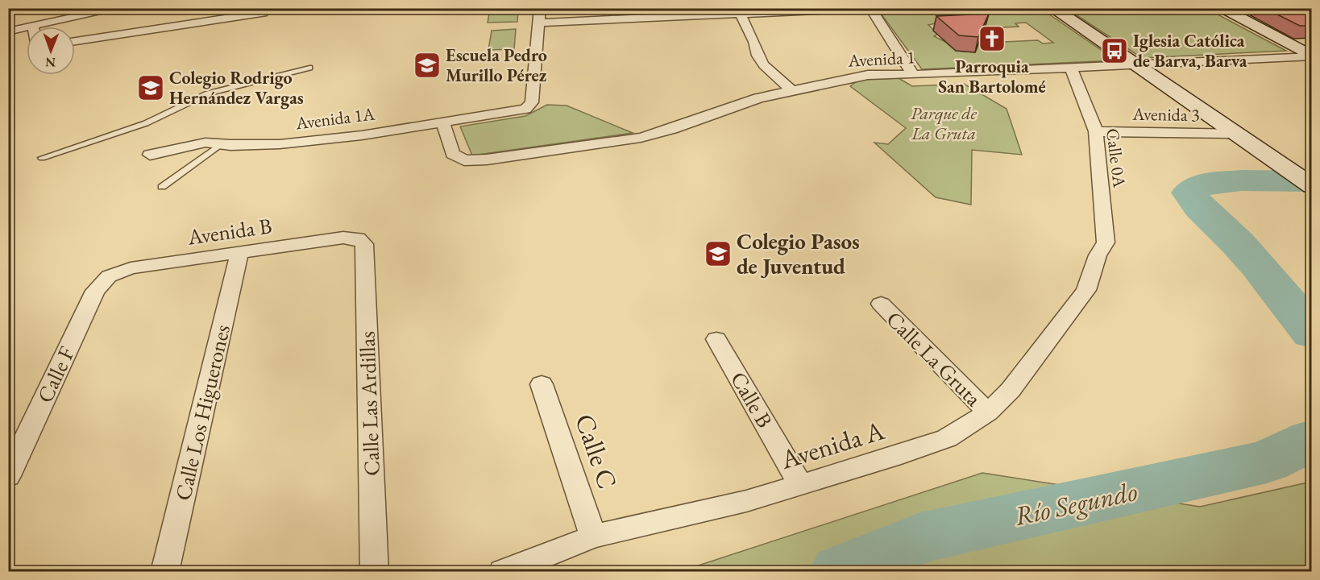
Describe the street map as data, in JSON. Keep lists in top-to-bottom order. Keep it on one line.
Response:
{"streets":{"street":["Avenida 1","Avenida 3","Avenida 1A","Calle 0A","Avenida B","Calle La Gruta","Calle F","Calle B","Calle Las Ardillas","Calle Los Higuerones","Avenida A","Calle C"]},"crossings":[["Avenida 1","Avenida 1A"],["Avenida 1","Calle 0A"],["Avenida 3","Calle 0A"],["Calle 0A","Avenida A"],["Avenida B","Calle F"],["Avenida B","Calle Las Ardillas"],["Avenida B","Calle Los Higuerones"],["Calle La Gruta","Avenida A"],["Calle B","Avenida A"],["Avenida A","Calle C"]],"water":["Río Segundo"],"parks":["Parque de La Gruta"],"places":{"church":["Parroquia San Bartolomé"],"bus stop":["Iglesia Católica de Barva, Barva"],"school or university":["Escuela Pedro Murillo Pérez","Colegio Rodrigo Hernández Vargas","Colegio Pasos de Juventud"]},"north":"bottom"}
